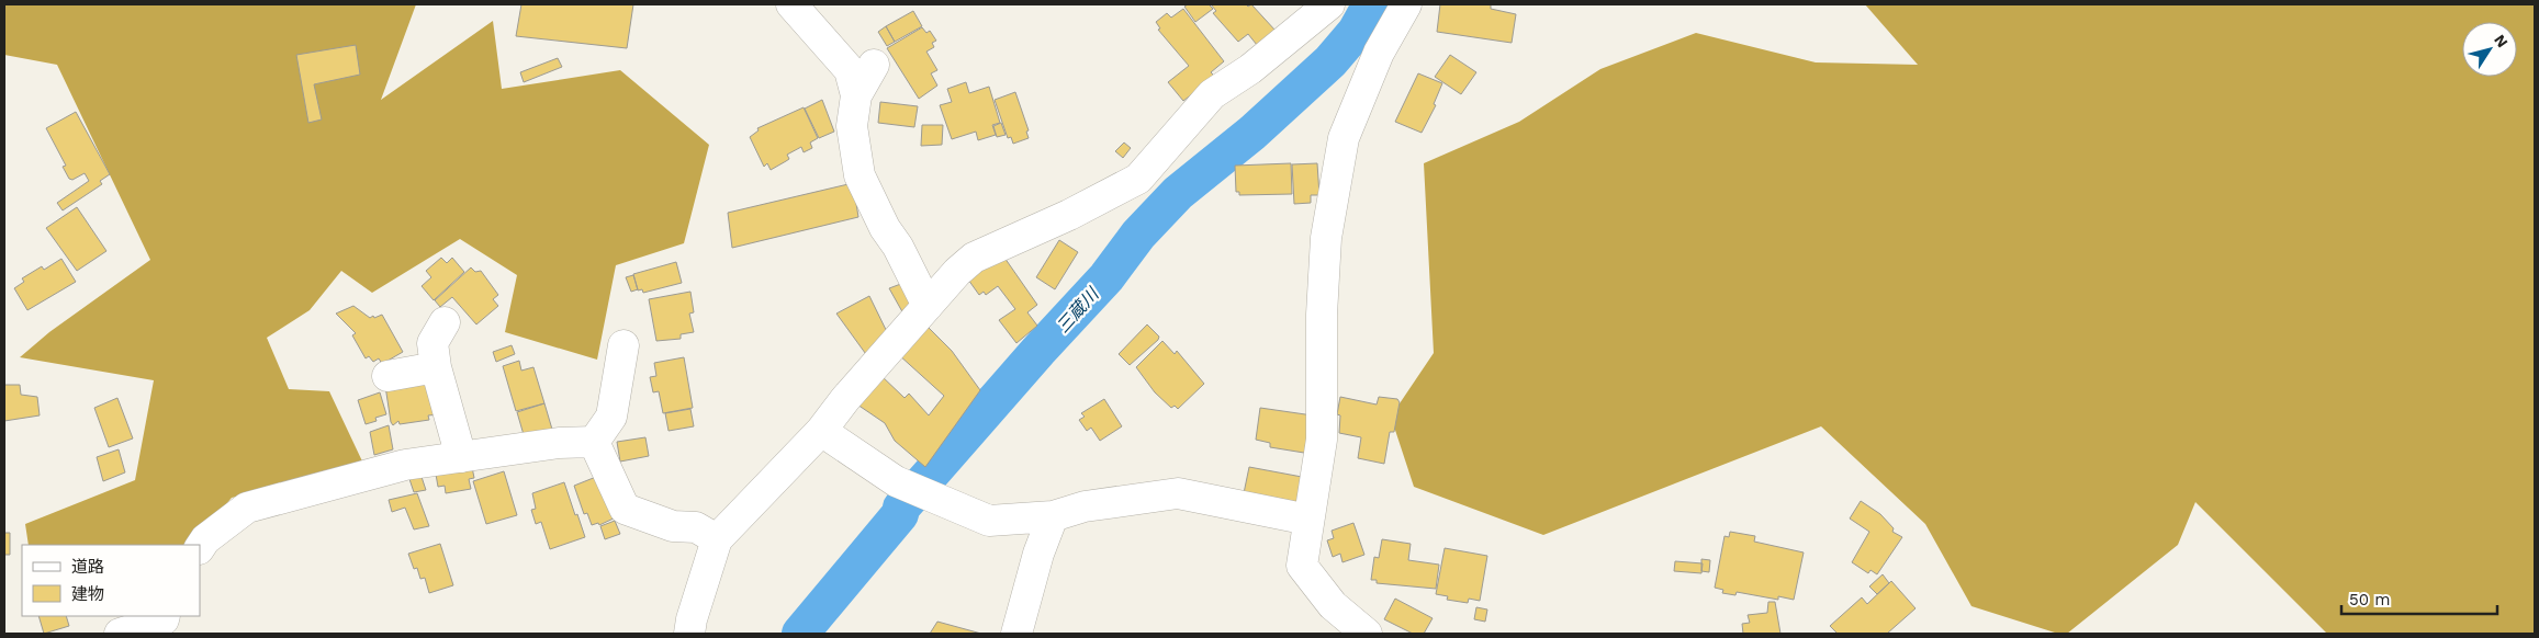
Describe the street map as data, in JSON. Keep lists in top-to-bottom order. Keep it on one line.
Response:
{"water":["三蔵川"],"legend":["道路","建物"],"scale_bar":"50 m","north":"top right"}
